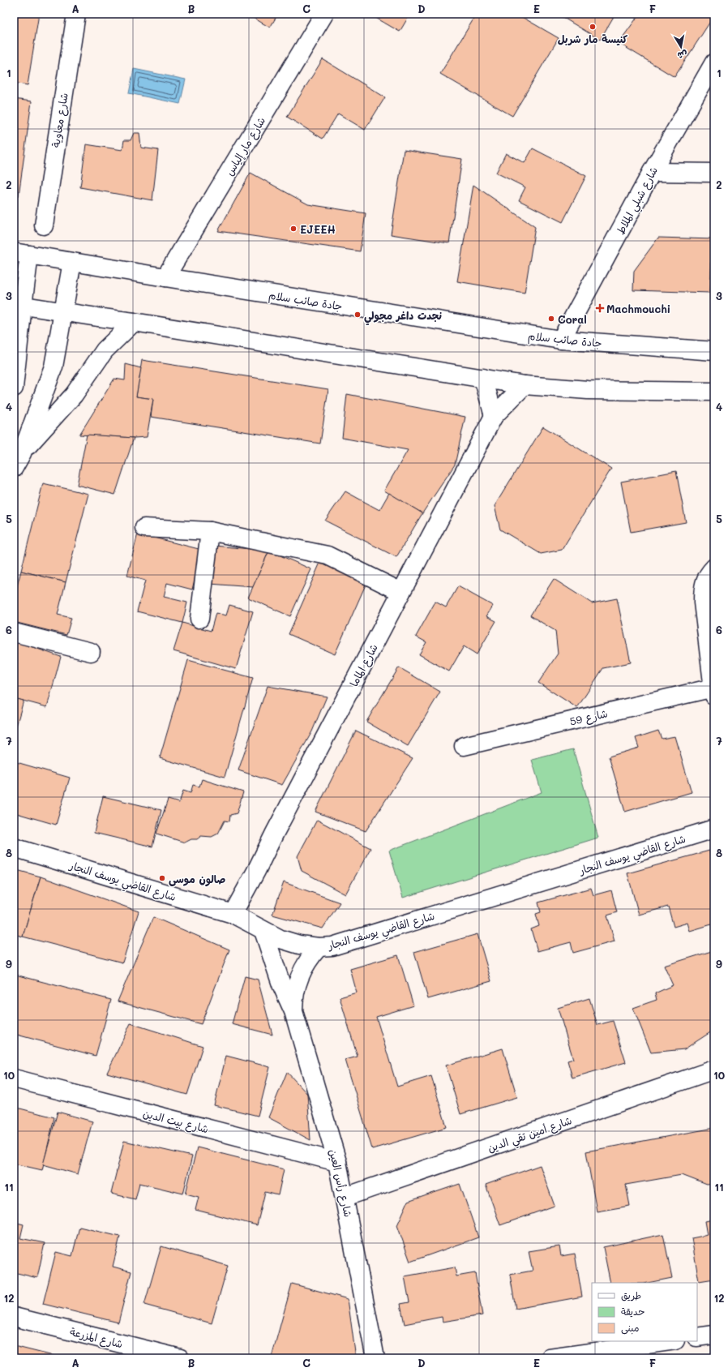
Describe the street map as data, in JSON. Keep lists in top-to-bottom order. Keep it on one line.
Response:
{"streets":{"main road":["شارع معاوية","شارع مار إلياس","شارع شبلي الملاط","جادة صائب سلام","شارع الماما","شارع 59","شارع القاضي يوسف النجار","شارع بيت الدين","شارع أمين تقي الدين","شارع رأس العين","شارع المزرعة"]},"crossings":[["شارع مار إلياس","جادة صائب سلام"],["شارع شبلي الملاط","جادة صائب سلام"],["شارع الماما","شارع القاضي يوسف النجار"],["شارع القاضي يوسف النجار","شارع رأس العين"],["شارع بيت الدين","شارع رأس العين"],["شارع أمين تقي الدين","شارع رأس العين"]],"places":{"other":["كنيسة مار شربل","EJEEH","نجدت داغر مجولي","Coral","صالون موسى"],"health":["Machmouchi"]},"legend":["طريق","حديقة","مبنى"],"north":"bottom","grid":{"columns":["A","B","C","D","E","F"],"rows":["1","2","3","4","5","6","7","8","9","10","11","12"]}}
